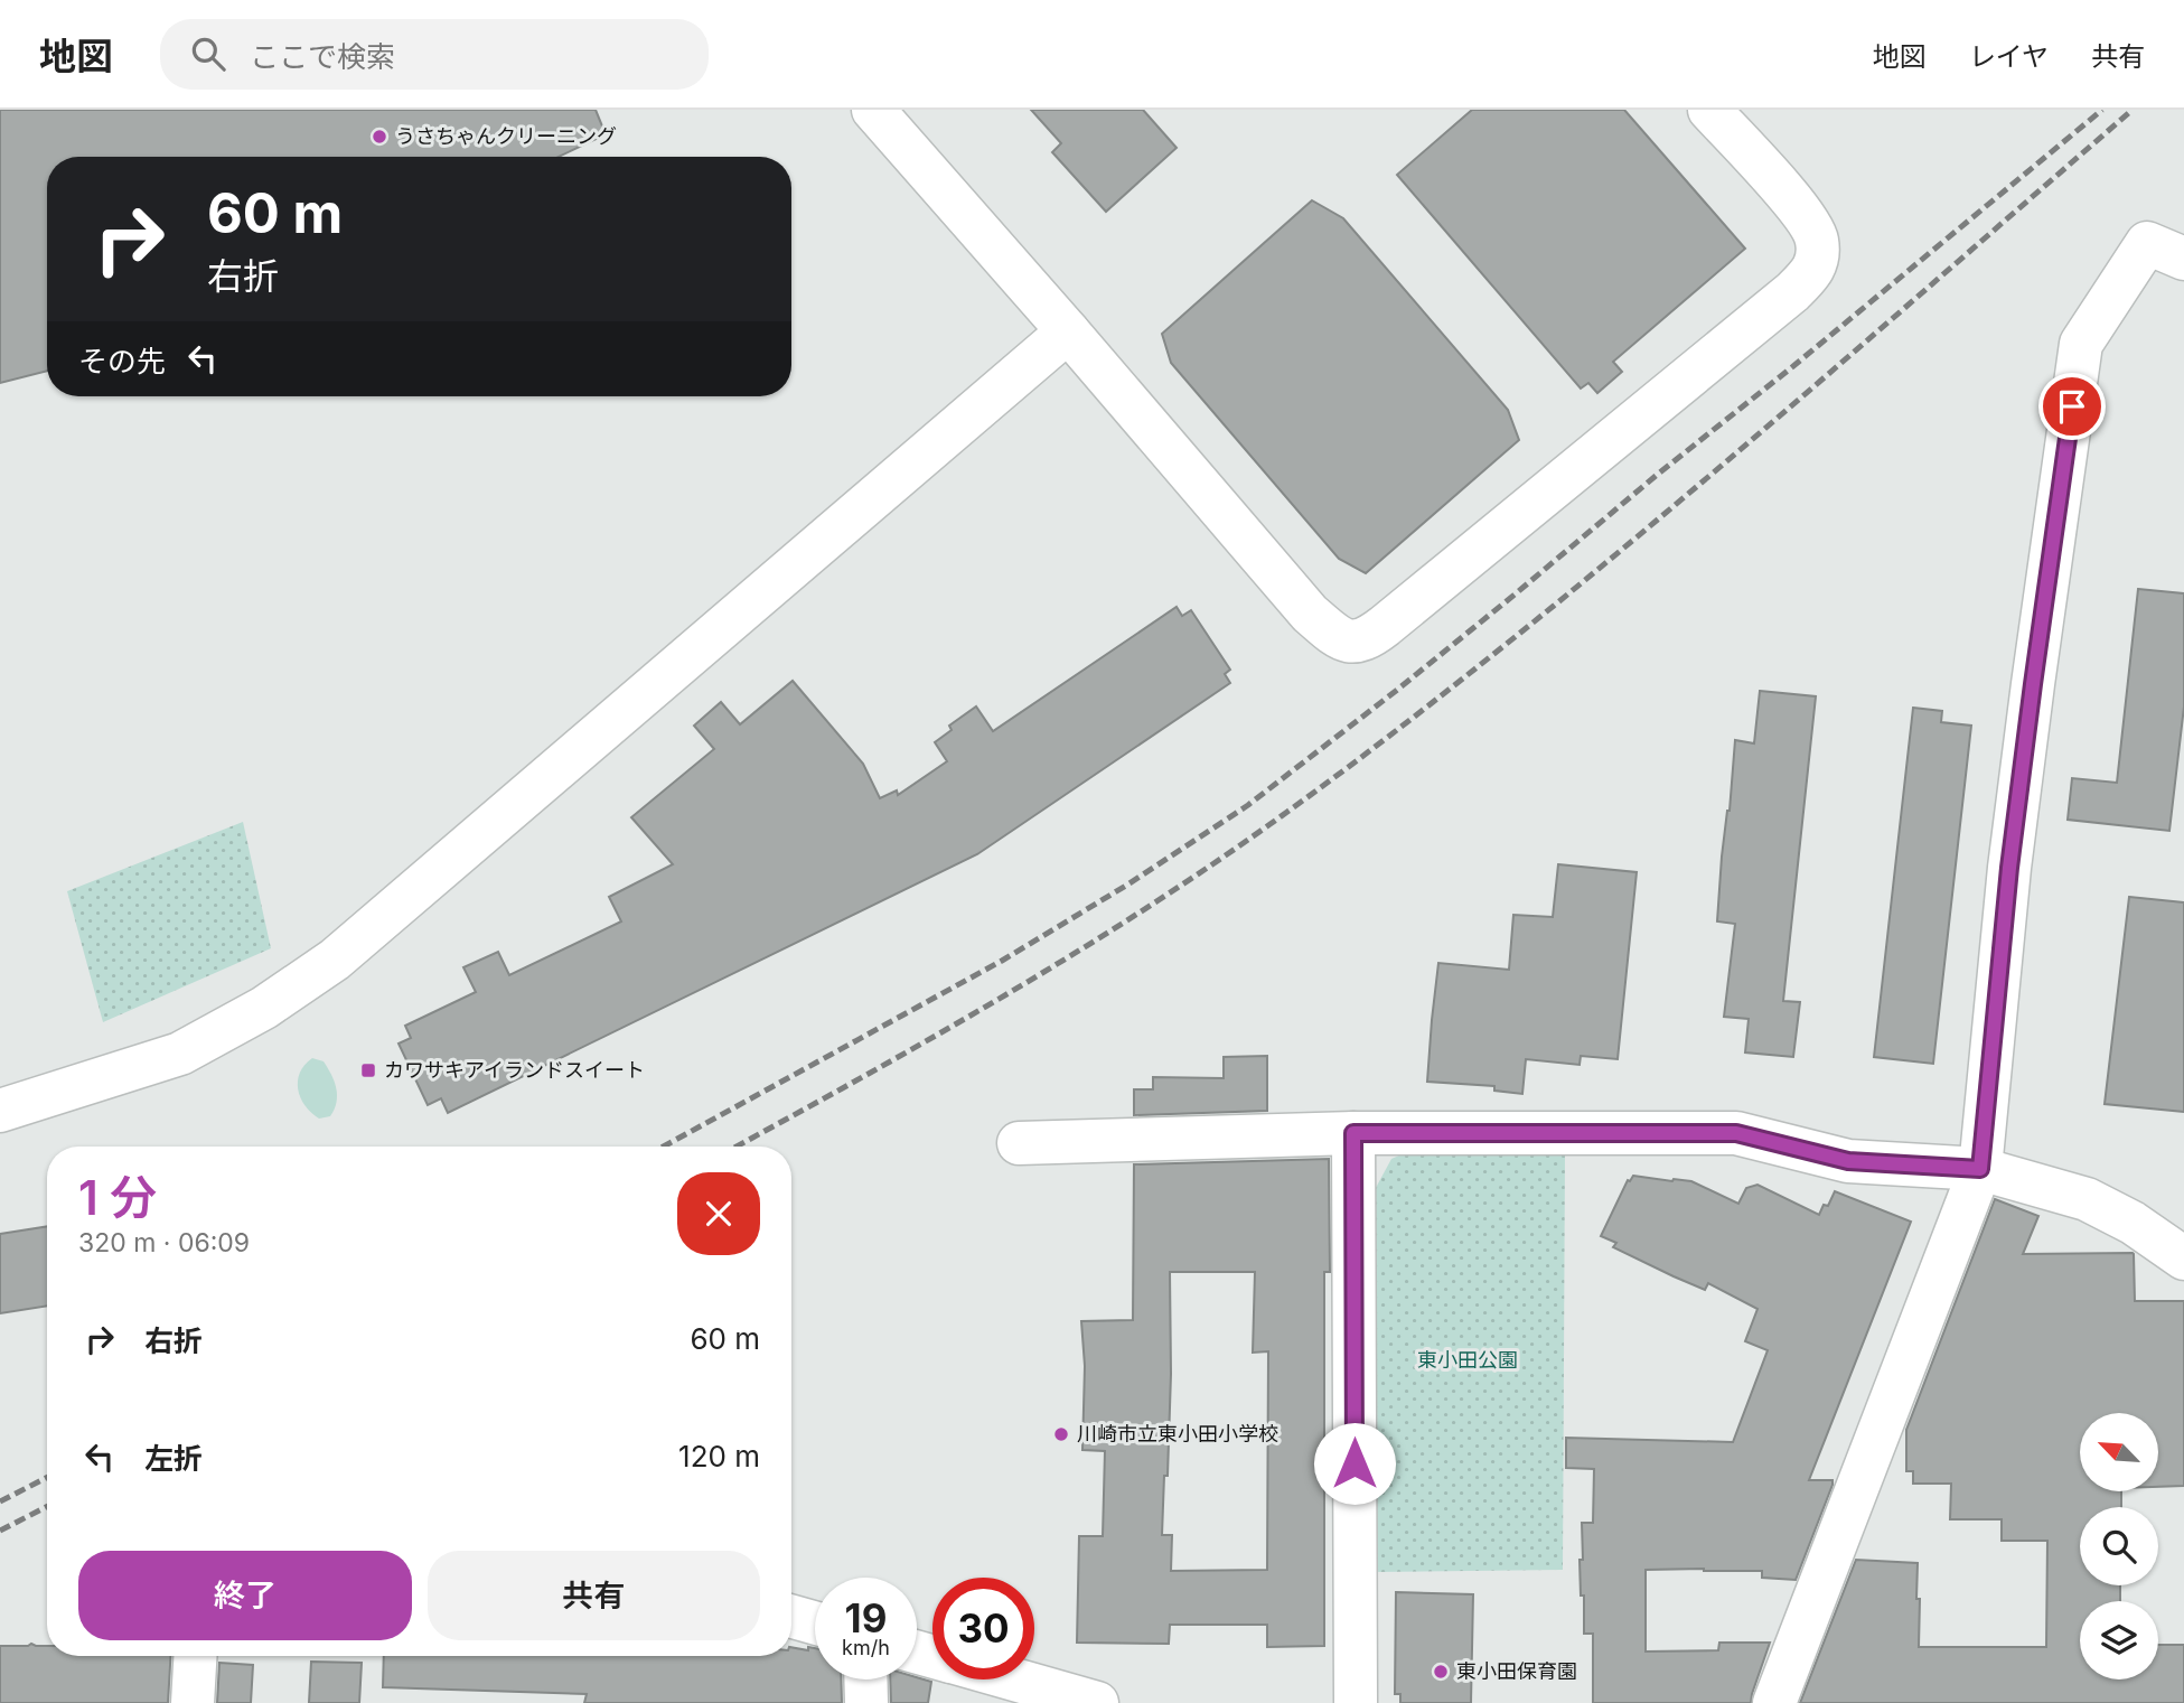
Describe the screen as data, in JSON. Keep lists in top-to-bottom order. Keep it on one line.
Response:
{"parks":["東小田公園"],"places":{"other":["うさちゃんクリーニング","川崎市立東小田小学校","東小田保育園"],"transit":["カワサキアイランドスイート"]},"north":"top left","page":{"header":"地図","search":"ここで検索","nav":["地図","レイヤ","共有"],"turn":["60 m","右折"],"then":"その先","heading":["1 分","320 m · 06:09"],"list":[{"name":"右折","value":"60 m"},{"name":"左折","value":"120 m"}],"buttons":["終了","共有"],"speed":"19 km/h","limit":"30"}}
